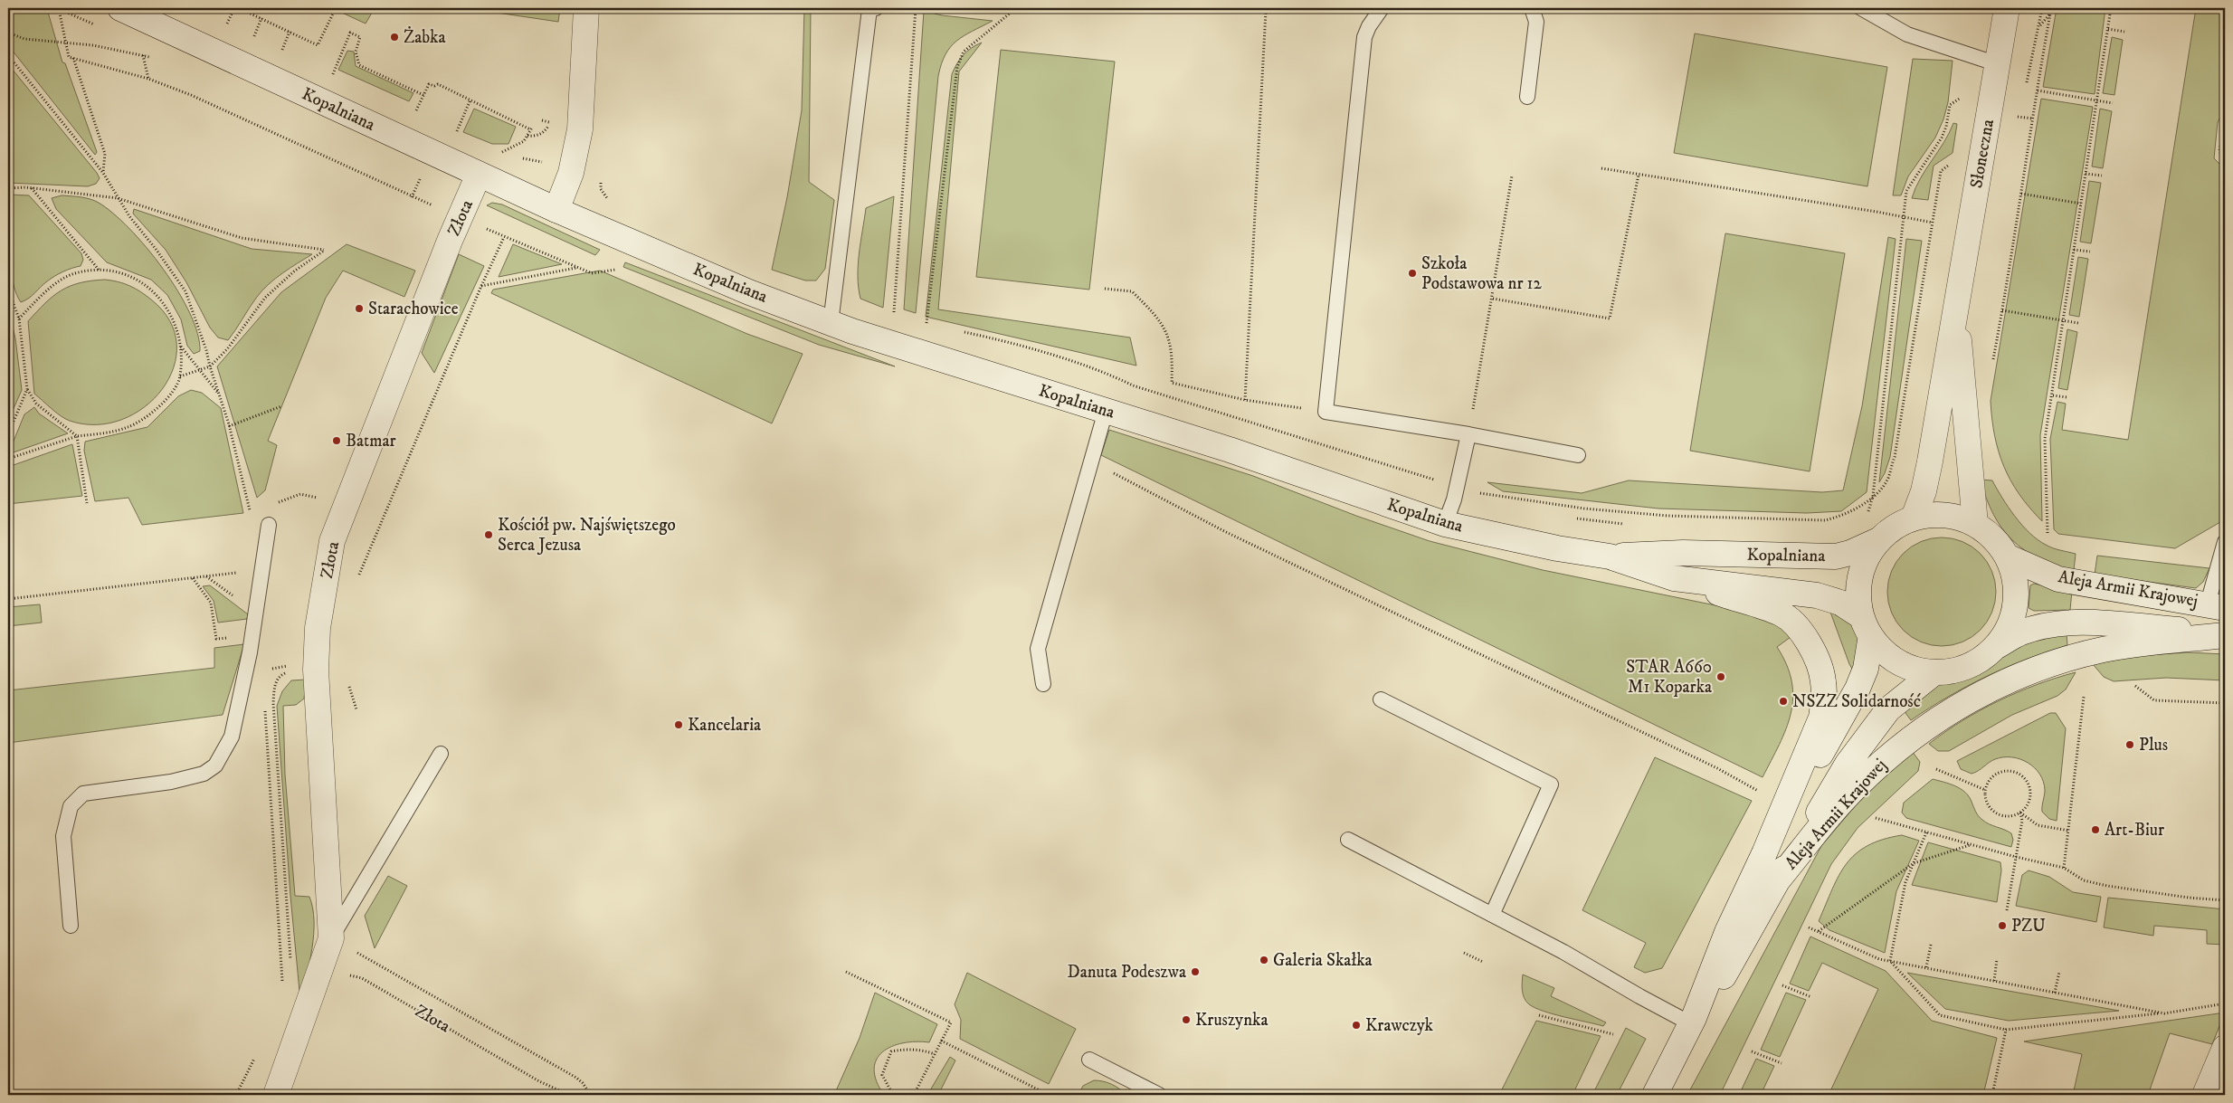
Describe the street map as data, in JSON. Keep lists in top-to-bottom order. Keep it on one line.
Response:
{"streets":{"street":["Kopalniana","Słoneczna","Złota","Aleja Armii Krajowej"]},"crossings":[["Kopalniana","Słoneczna"],["Kopalniana","Złota"],["Kopalniana","Aleja Armii Krajowej"],["Słoneczna","Aleja Armii Krajowej"]],"places":["Żabka","Szkoła Podstawowa nr 12","Starachowice","Batmar","Kościół pw. Najświętszego Serca Jezusa","STAR A660 M1 Koparka","NSZZ Solidarność","Kancelaria","Plus","Art-Biur","PZU","Galeria Skałka","Danuta Podeszwa","Kruszynka","Krawczyk"]}
